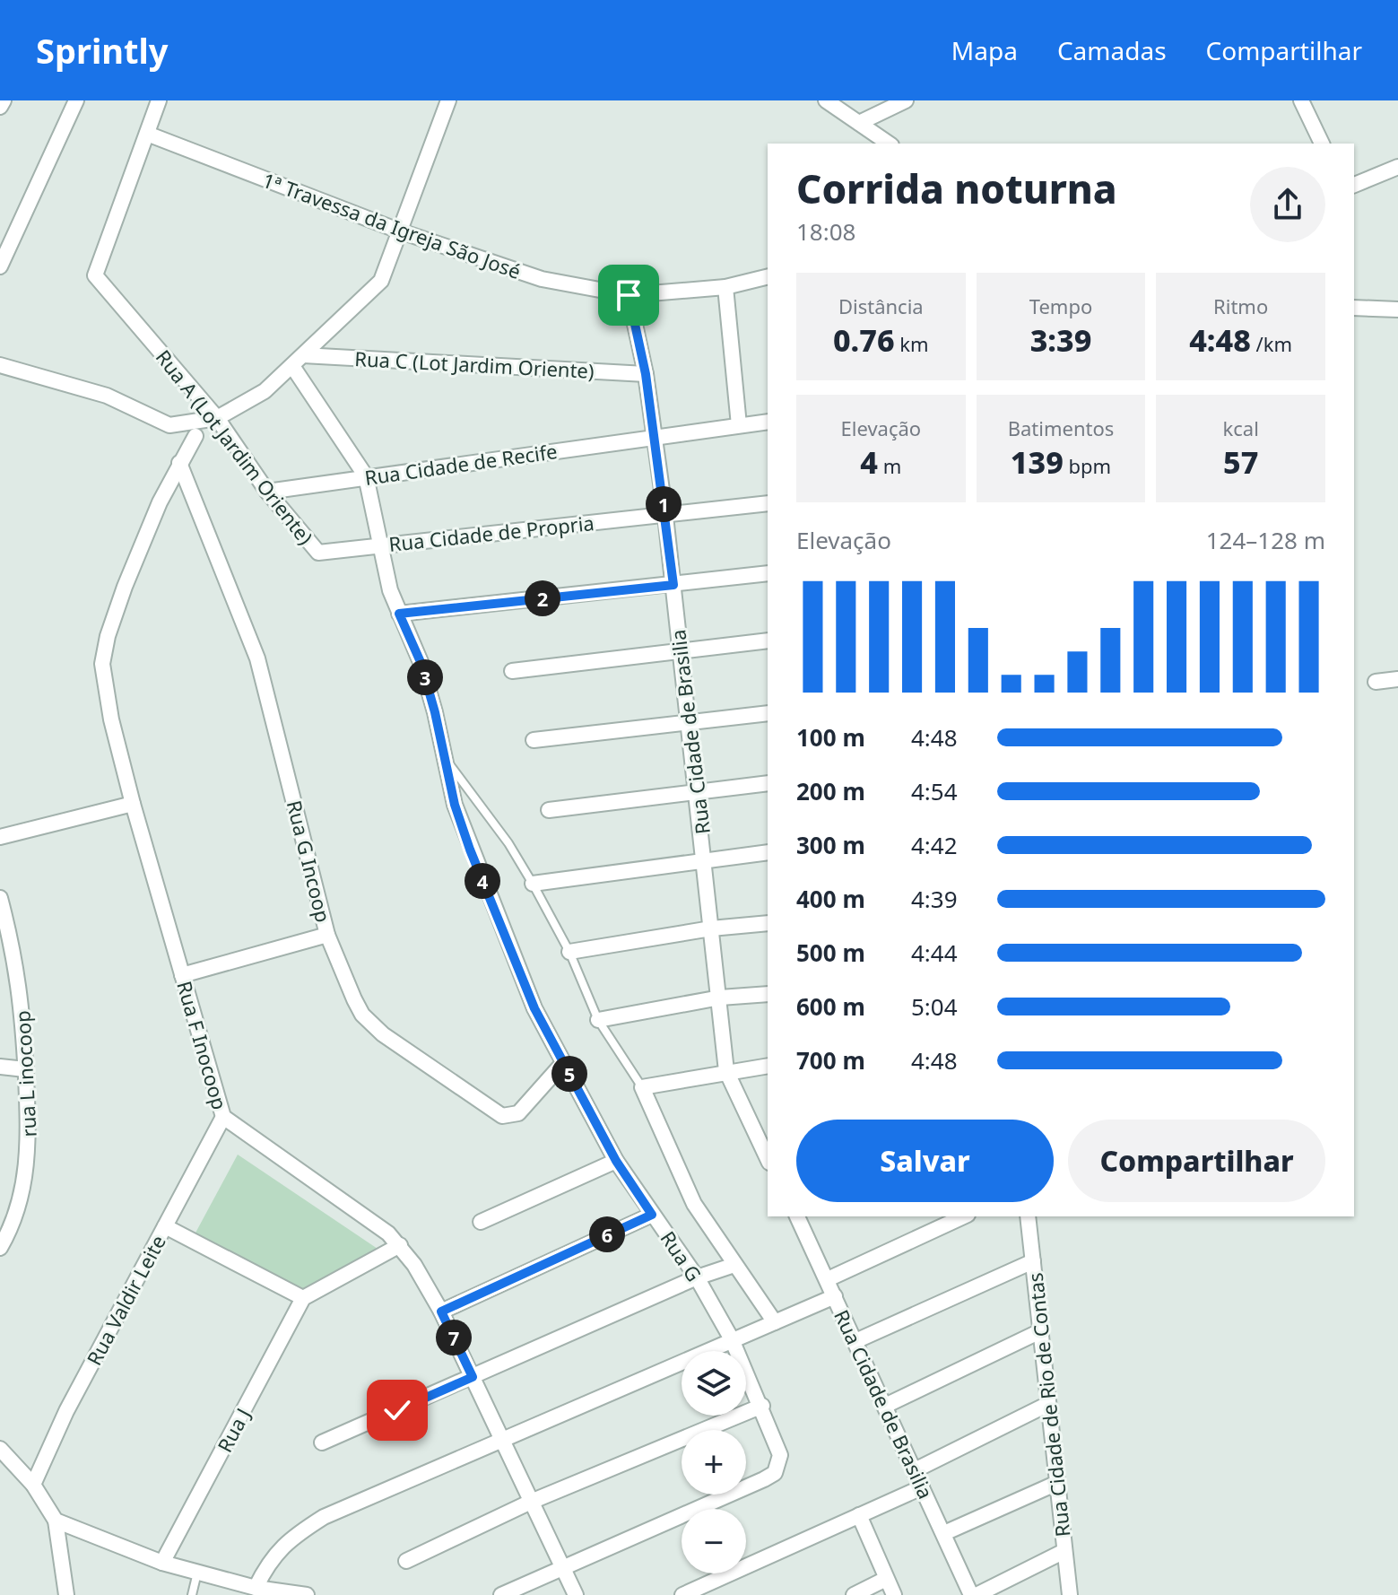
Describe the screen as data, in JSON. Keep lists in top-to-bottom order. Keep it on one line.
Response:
{"streets":{"street":["1ª Travessa da Igreja São José","Rua C (Lot Jardim Oriente)","Rua A (Lot Jardim Oriente)","Rua Cidade de Recife","Rua Cidade de Propria","Rua Cidade de Brasilia","Rua G Incoop","Rua F Inocoop","rua L inocoop","Rua G","Rua Valdir Leite","Rua Cidade de Rio de Contas","Rua J"]},"crossings":[["1ª Travessa da Igreja São José","Rua A (Lot Jardim Oriente)"],["1ª Travessa da Igreja São José","Rua Cidade de Brasilia"],["Rua C (Lot Jardim Oriente)","Rua Cidade de Brasilia"],["Rua A (Lot Jardim Oriente)","Rua Cidade de Recife"],["Rua A (Lot Jardim Oriente)","Rua Cidade de Propria"],["Rua Cidade de Recife","Rua Cidade de Brasilia"],["Rua Cidade de Recife","Rua G"],["Rua Cidade de Propria","Rua Cidade de Brasilia"],["Rua Cidade de Propria","Rua G"],["Rua G Incoop","Rua F Inocoop"],["Rua G Incoop","Rua G"],["Rua F Inocoop","Rua G"],["Rua F Inocoop","Rua Valdir Leite"]],"page":{"header":"Sprintly","nav":["Mapa","Camadas","Compartilhar"],"heading":["Corrida noturna","18:08"],"stats":[["Distância","0.76 km"],["Tempo","3:39"],["Ritmo","4:48 /km"],["Elevação","4 m"],["Batimentos","139 bpm"],["kcal","57"]],"pins":["1","2","3","4","5","6","7"],"chart":["Elevação","124–128 m"],"list":[{"name":"100 m","note":"4:48"},{"name":"200 m","note":"4:54"},{"name":"300 m","note":"4:42"},{"name":"400 m","note":"4:39"},{"name":"500 m","note":"4:44"},{"name":"600 m","note":"5:04"},{"name":"700 m","note":"4:48"}],"buttons":["Salvar","Compartilhar"],"map_buttons":["+","−"]}}
